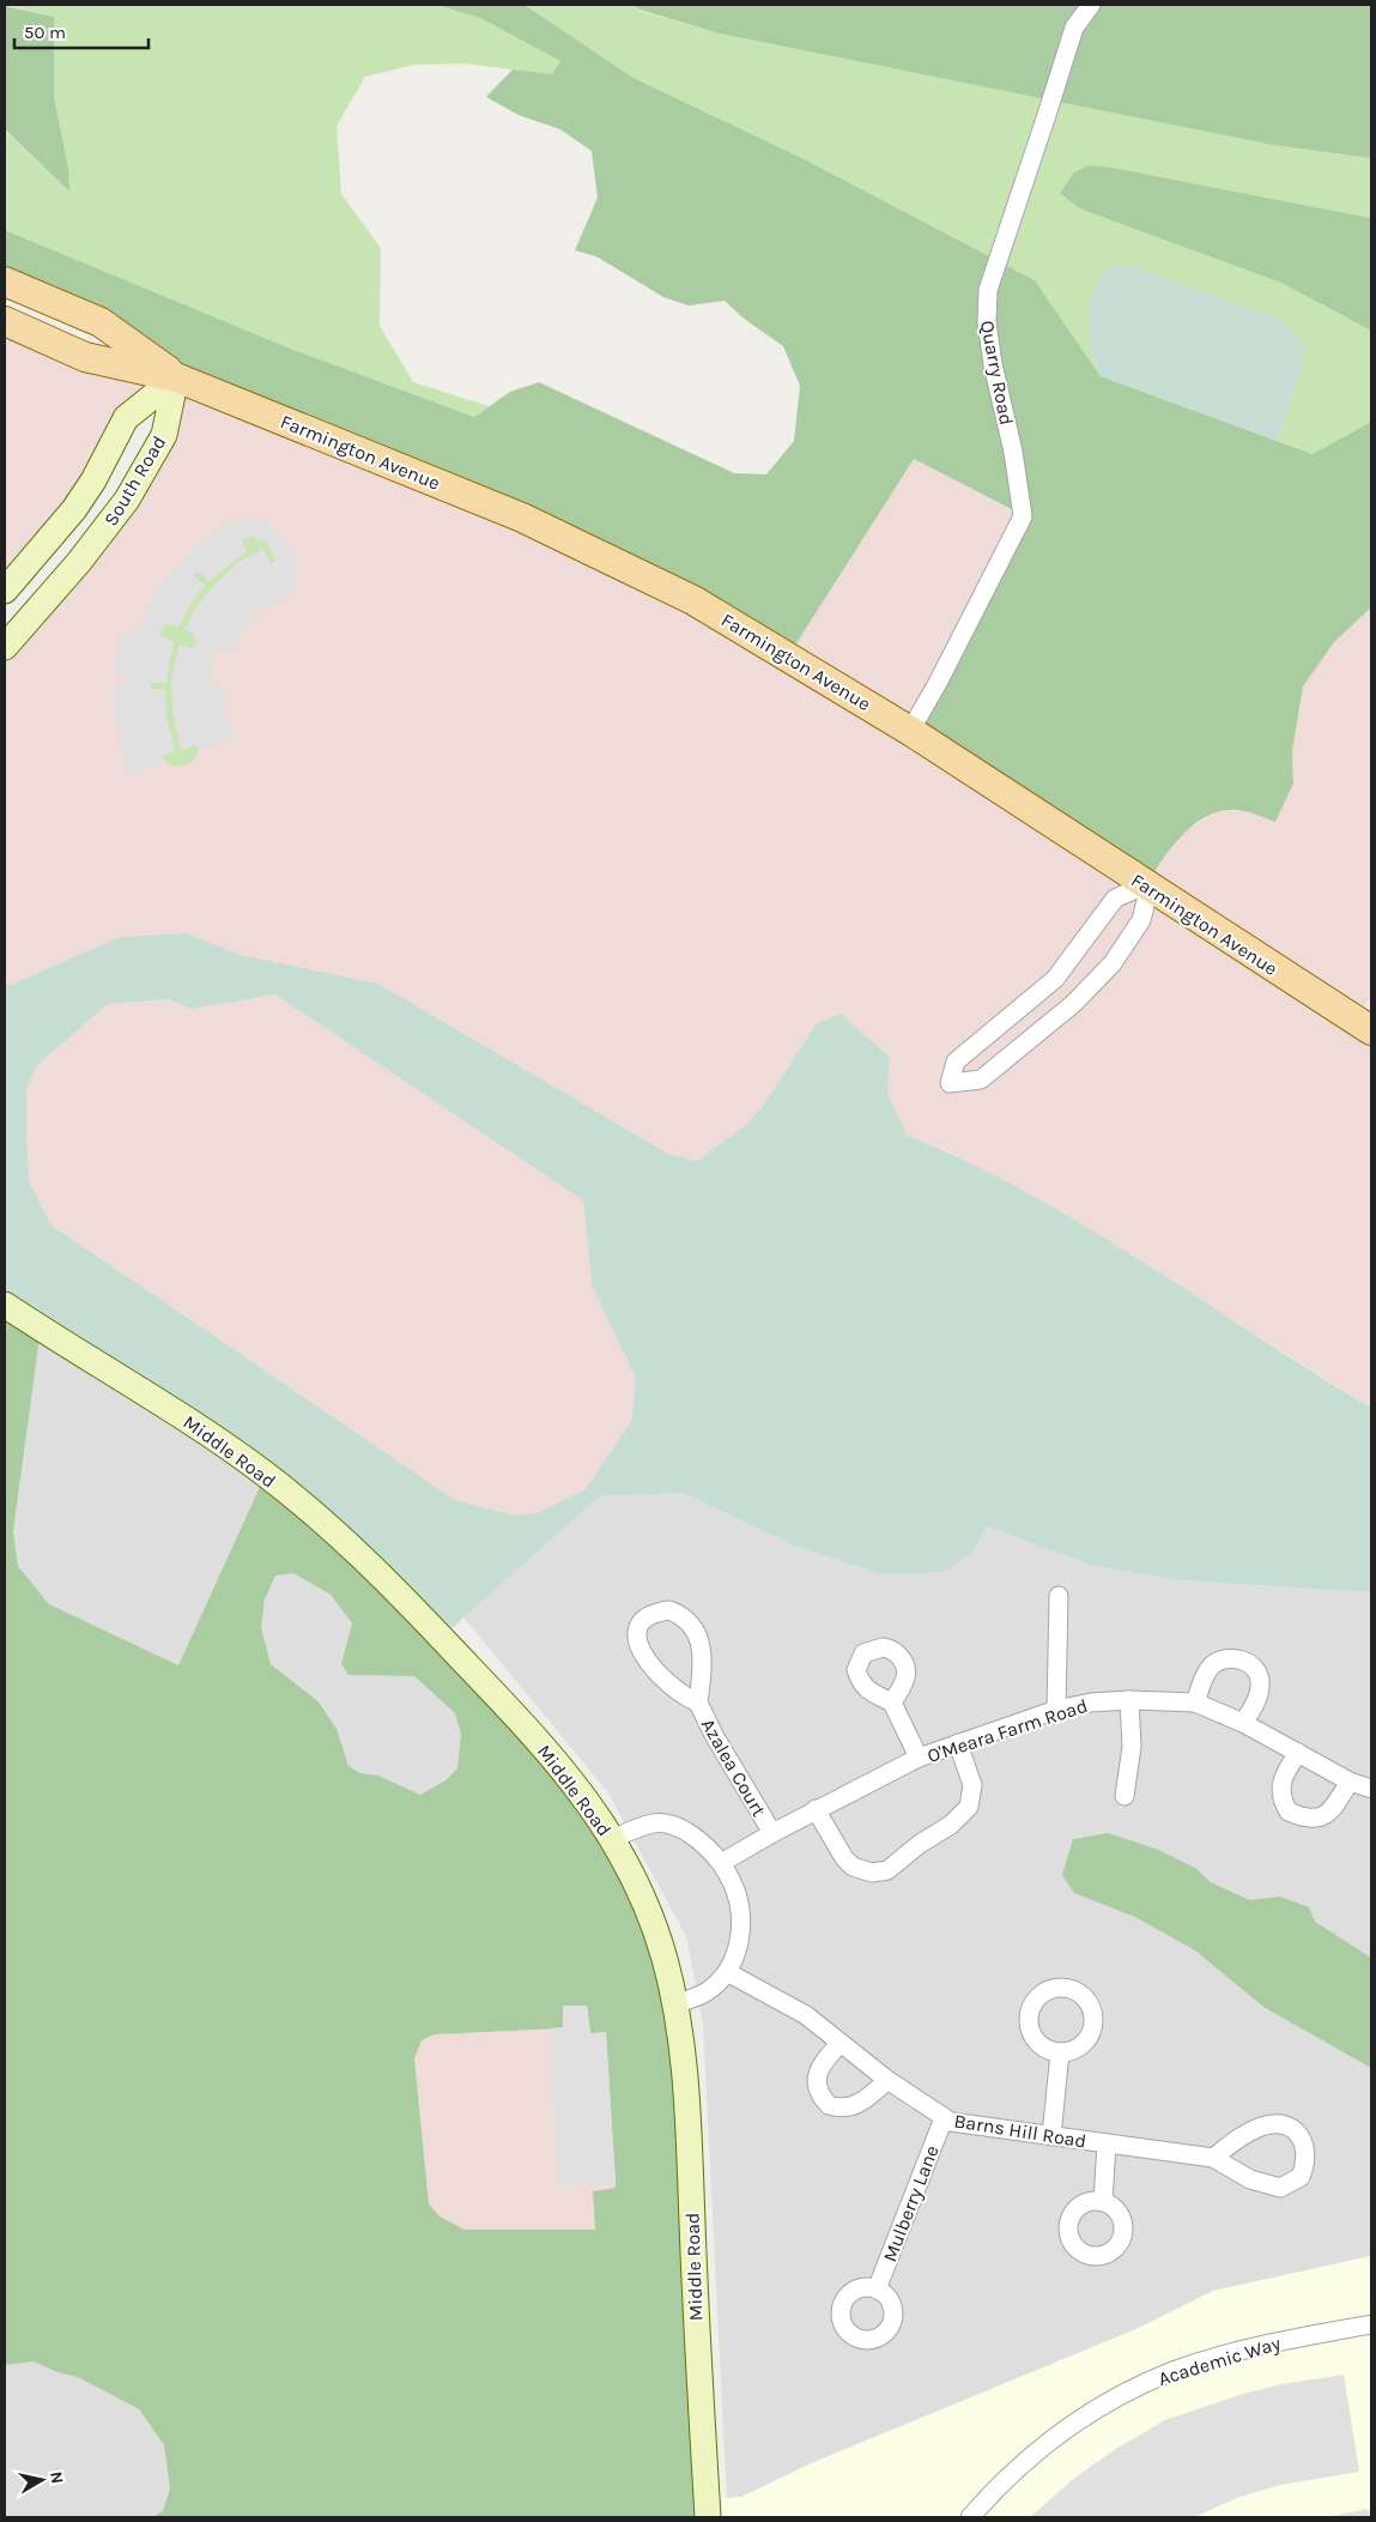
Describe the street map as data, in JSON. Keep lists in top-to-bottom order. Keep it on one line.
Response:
{"streets":{"main road":["Farmington Avenue"],"street":["Quarry Road","South Road","Middle Road","O'Meara Farm Road","Azalea Court","Barns Hill Road","Mulberry Lane","Academic Way"]},"crossings":[["Quarry Road","Farmington Avenue"],["Farmington Avenue","South Road"],["O'Meara Farm Road","Azalea Court"],["Barns Hill Road","Mulberry Lane"]],"scale_bar":"50 m","north":"right"}
